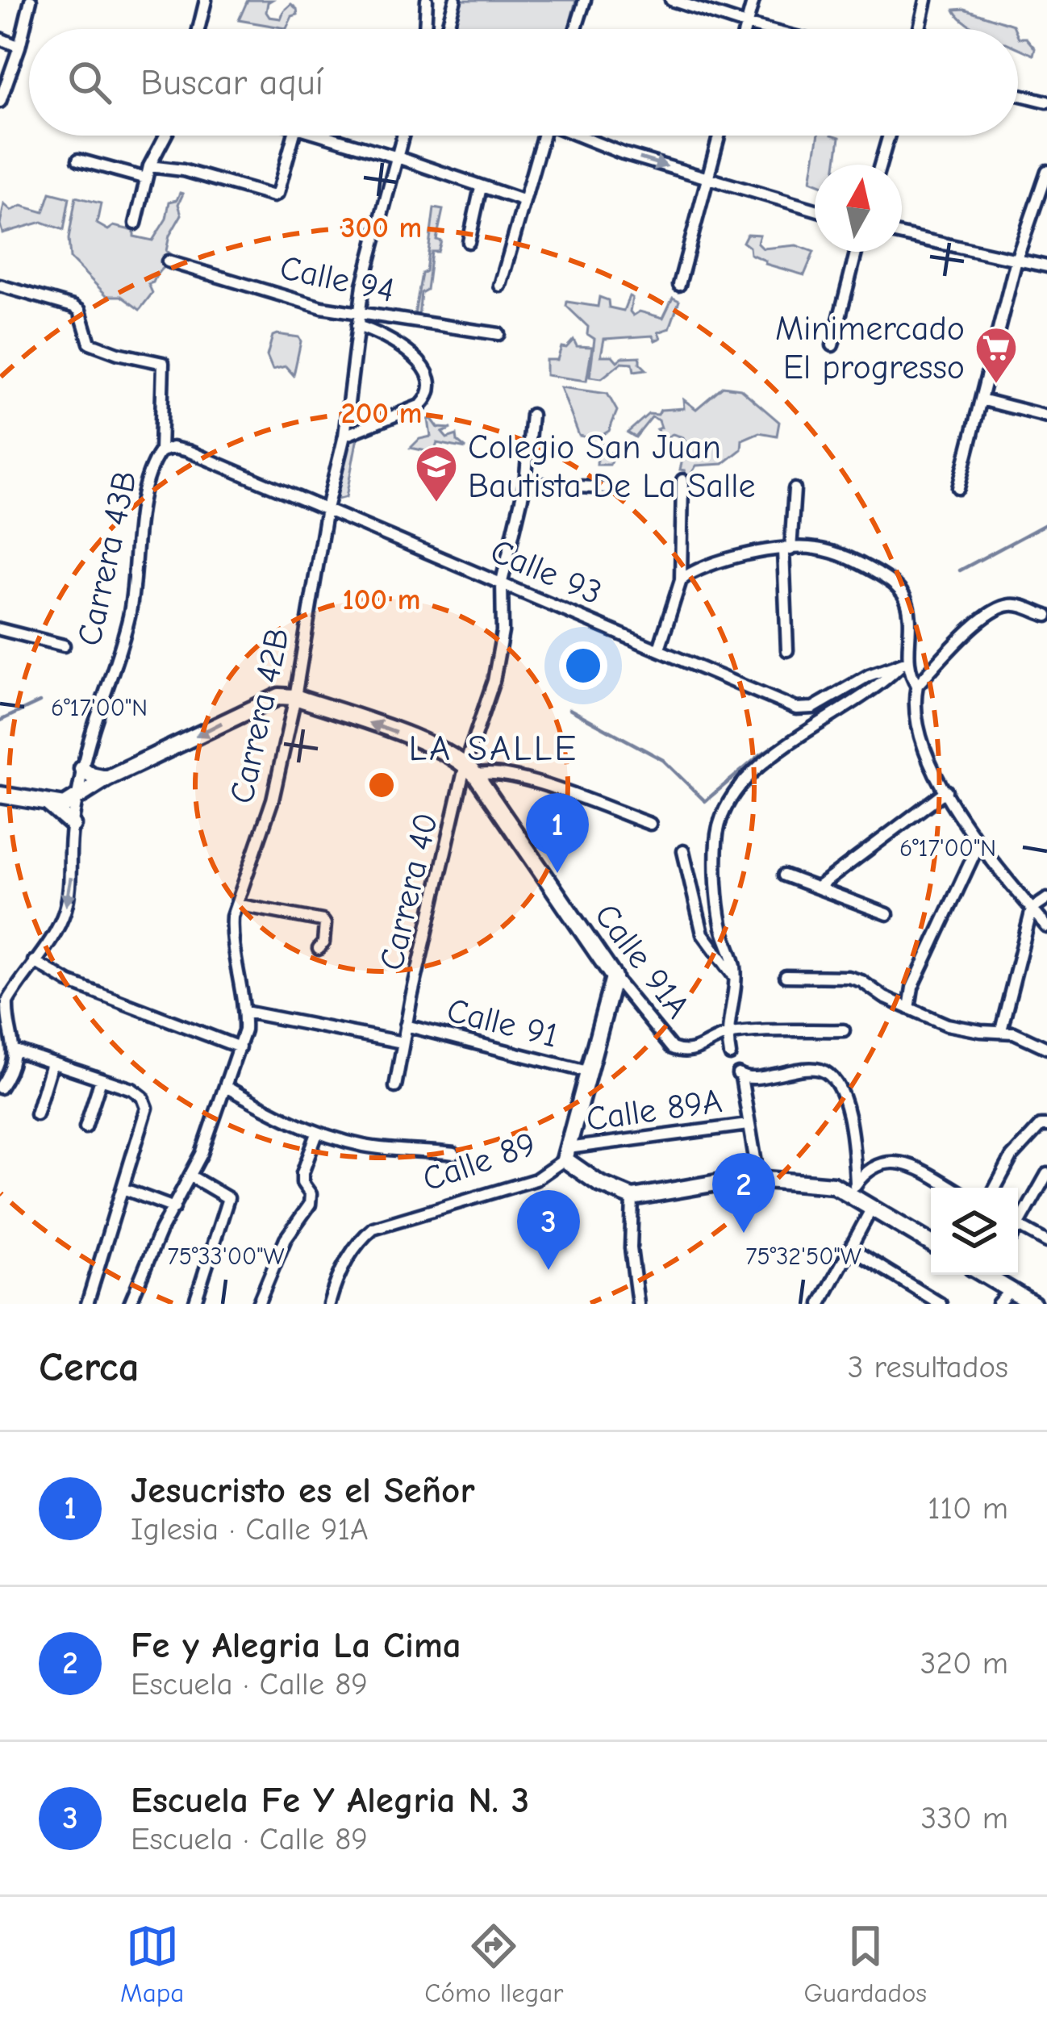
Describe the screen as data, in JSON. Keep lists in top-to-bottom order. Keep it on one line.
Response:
{"streets":{"street":["Calle 94","Carrera 43B","Calle 93","Carrera 42B","Carrera 40","Calle 91A","Calle 91","Calle 89A","Calle 89"]},"crossings":[["Calle 94","Carrera 42B"],["Carrera 43B","Calle 93"],["Calle 93","Carrera 42B"],["Calle 93","Carrera 40"],["Carrera 42B","Calle 91"],["Carrera 40","Calle 91A"],["Carrera 40","Calle 91"],["Calle 89A","Calle 89"]],"districts":["LA SALLE"],"places":{"supermarket":["Minimercado El progresso"],"school or university":["Colegio San Juan Bautista De La Salle"]},"north":"top","page":{"search":"Buscar aquí","pins":["1","2","3"],"heading":["Cerca","3 resultados"],"list":[{"mark":"1","name":"Jesucristo es el Señor","note":"Iglesia · Calle 91A","value":"110 m"},{"mark":"2","name":"Fe y Alegria La Cima","note":"Escuela · Calle 89","value":"320 m"},{"mark":"3","name":"Escuela Fe Y Alegria N. 3","note":"Escuela · Calle 89","value":"330 m"}],"nav":["Mapa","Cómo llegar","Guardados"]},"coordinates":["6°17'00\"N","75°33'00\"W","75°32'50\"W"],"rings":["300 m","200 m","100 m"]}
